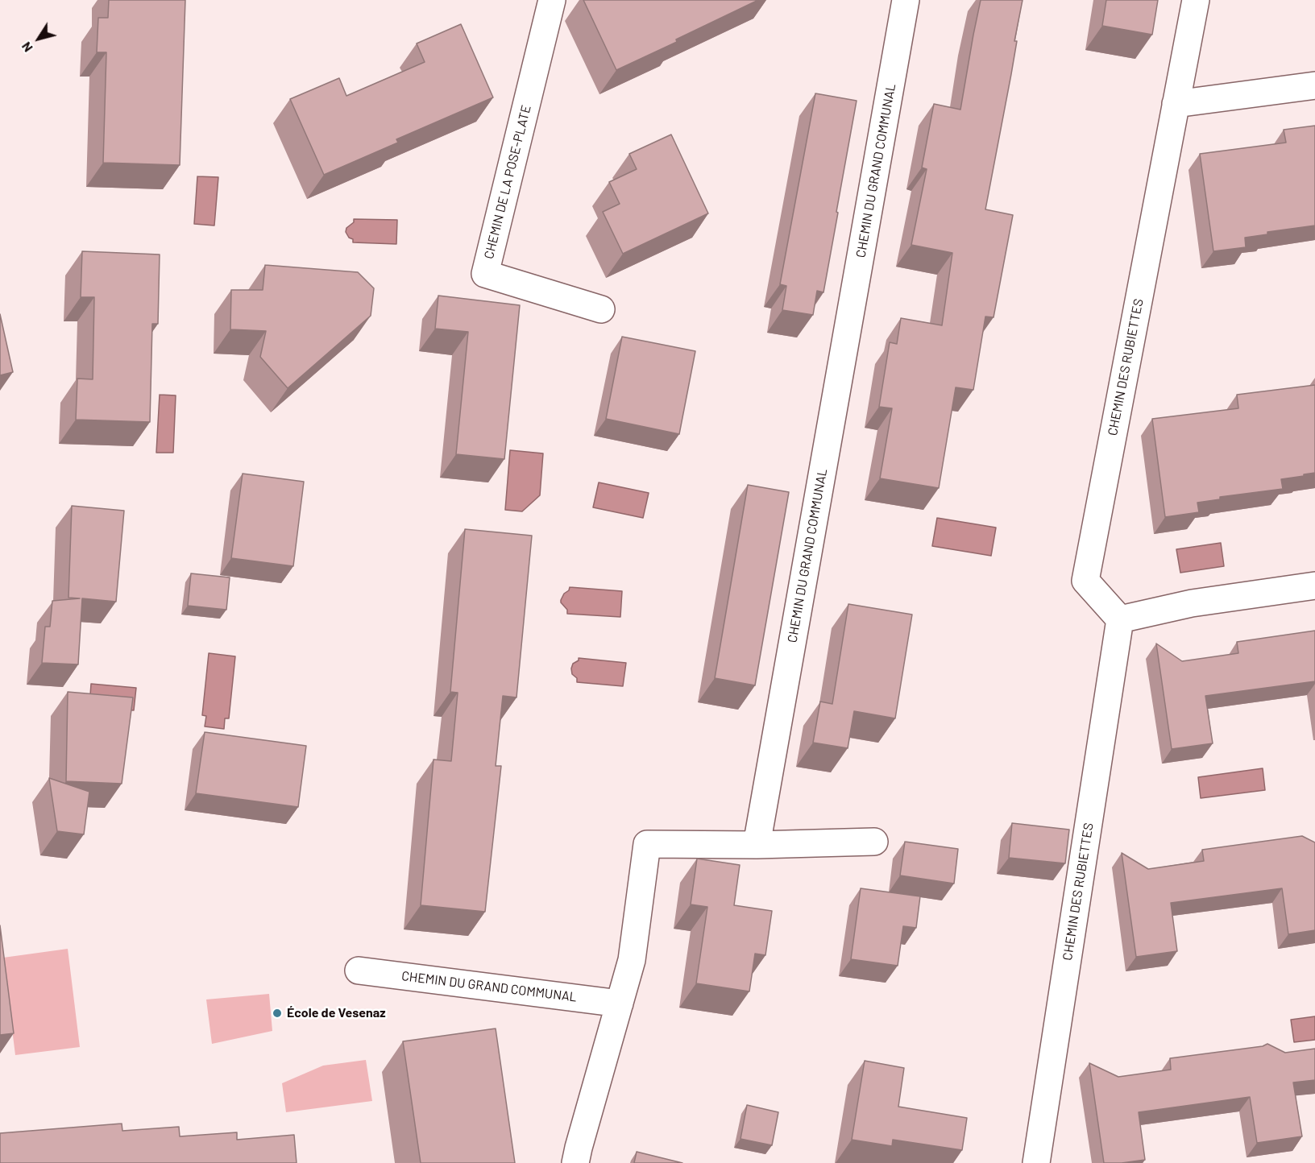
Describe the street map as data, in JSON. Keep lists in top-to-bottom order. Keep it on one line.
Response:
{"streets":{"street":["CHEMIN DU GRAND COMMUNAL","CHEMIN DE LA POSE-PLATE","CHEMIN DES RUBIETTES"]},"places":["École de Vesenaz"],"north":"bottom left"}
